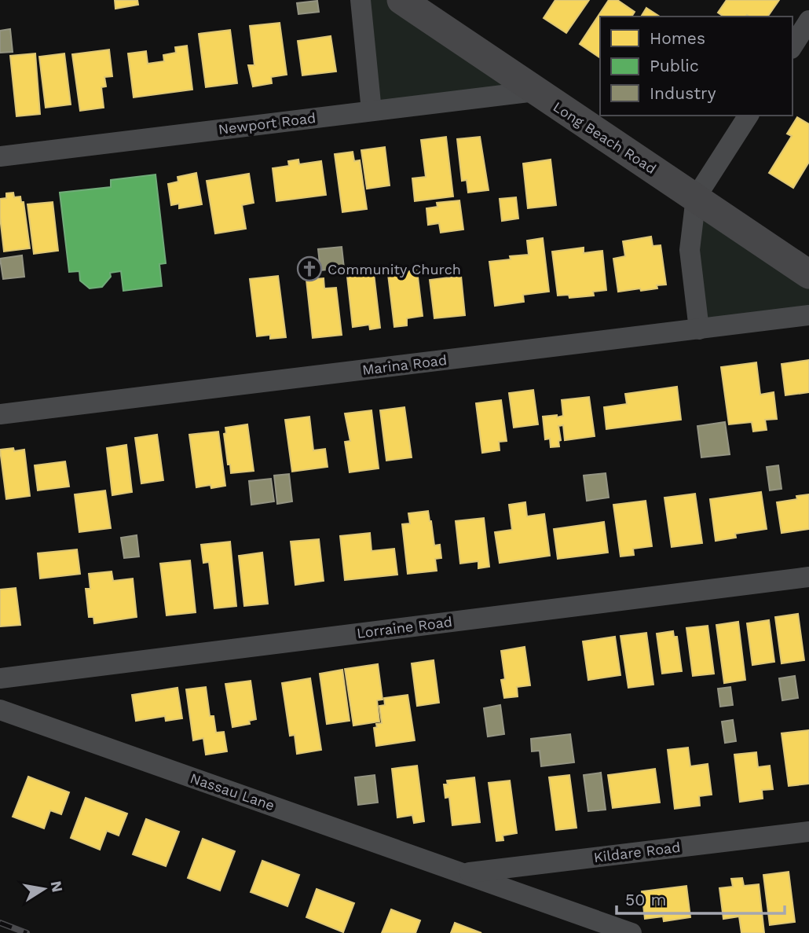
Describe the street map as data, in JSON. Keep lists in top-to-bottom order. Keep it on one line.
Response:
{"streets":{"main road":["Long Beach Road"],"street":["Newport Road","Marina Road","Lorraine Road","Nassau Lane","Kildare Road"]},"crossings":[["Newport Road","Long Beach Road"],["Nassau Lane","Kildare Road"]],"places":{"church":["Community Church"]},"legend":["Homes","Public","Industry"],"scale_bar":"50 m","north":"right"}
